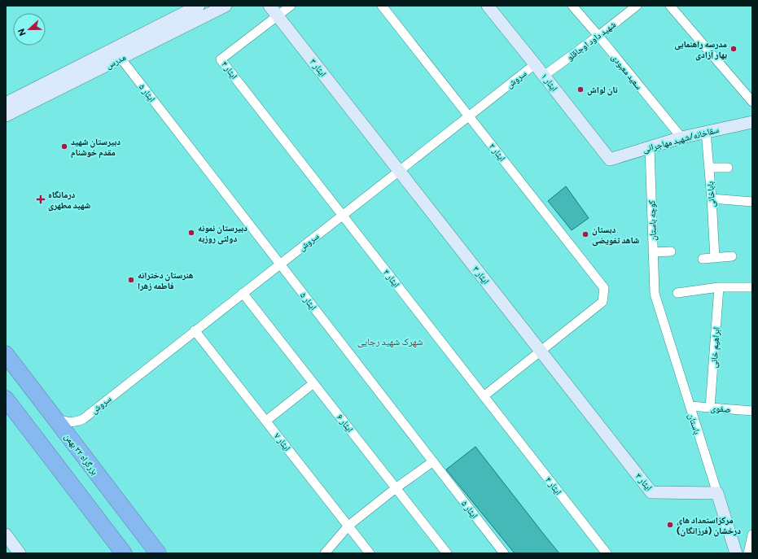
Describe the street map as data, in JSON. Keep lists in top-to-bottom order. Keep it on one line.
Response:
{"streets":{"highway":["بزرگراه ۲۲ بهمن"],"street":["شهید داود اوجاقلو","مدرس","ایثار ۳","ایثار ۴","سعید معبودی","سروش","ایثار ۱","ایثار ۵","سقاخانه/شهید مهاجرانی","ایثار ۲","باباخانی","کوچه باستان","ابراهیم خانی","صفوی","ایثار ۶","باستان","ایثار ۷"]},"crossings":[["شهید داود اوجاقلو","سعید معبودی"],["شهید داود اوجاقلو","ایثار ۱"],["مدرس","ایثار ۵"],["ایثار ۳","ایثار ۴"],["ایثار ۳","سروش"],["ایثار ۳","ایثار ۲"],["ایثار ۳","باستان"],["ایثار ۴","سروش"],["سعید معبودی","سقاخانه/شهید مهاجرانی"],["سروش","ایثار ۱"],["سروش","ایثار ۵"],["سروش","ایثار ۲"],["سروش","ایثار ۶"],["سروش","ایثار ۷"],["ایثار ۱","سقاخانه/شهید مهاجرانی"],["سقاخانه/شهید مهاجرانی","باباخانی"],["سقاخانه/شهید مهاجرانی","کوچه باستان"],["کوچه باستان","باستان"],["ابراهیم خانی","صفوی"],["صفوی","باستان"]],"districts":["شهرک شهید رجایی"],"places":{"other":["مدرسه راهنمایی بهار آزادی","نان لواش","دبیرستان شهید مقدم خوشنام","دبیرستان نمونه دولتی روزبه","دبستان شاهد تفویضی","هنرستان دخترانه فاطمه زهرا","مرکزاستعداد های درخشان (فرزانگان)"],"health":["درمانگاه شهید مطهری"]},"north":"left"}
